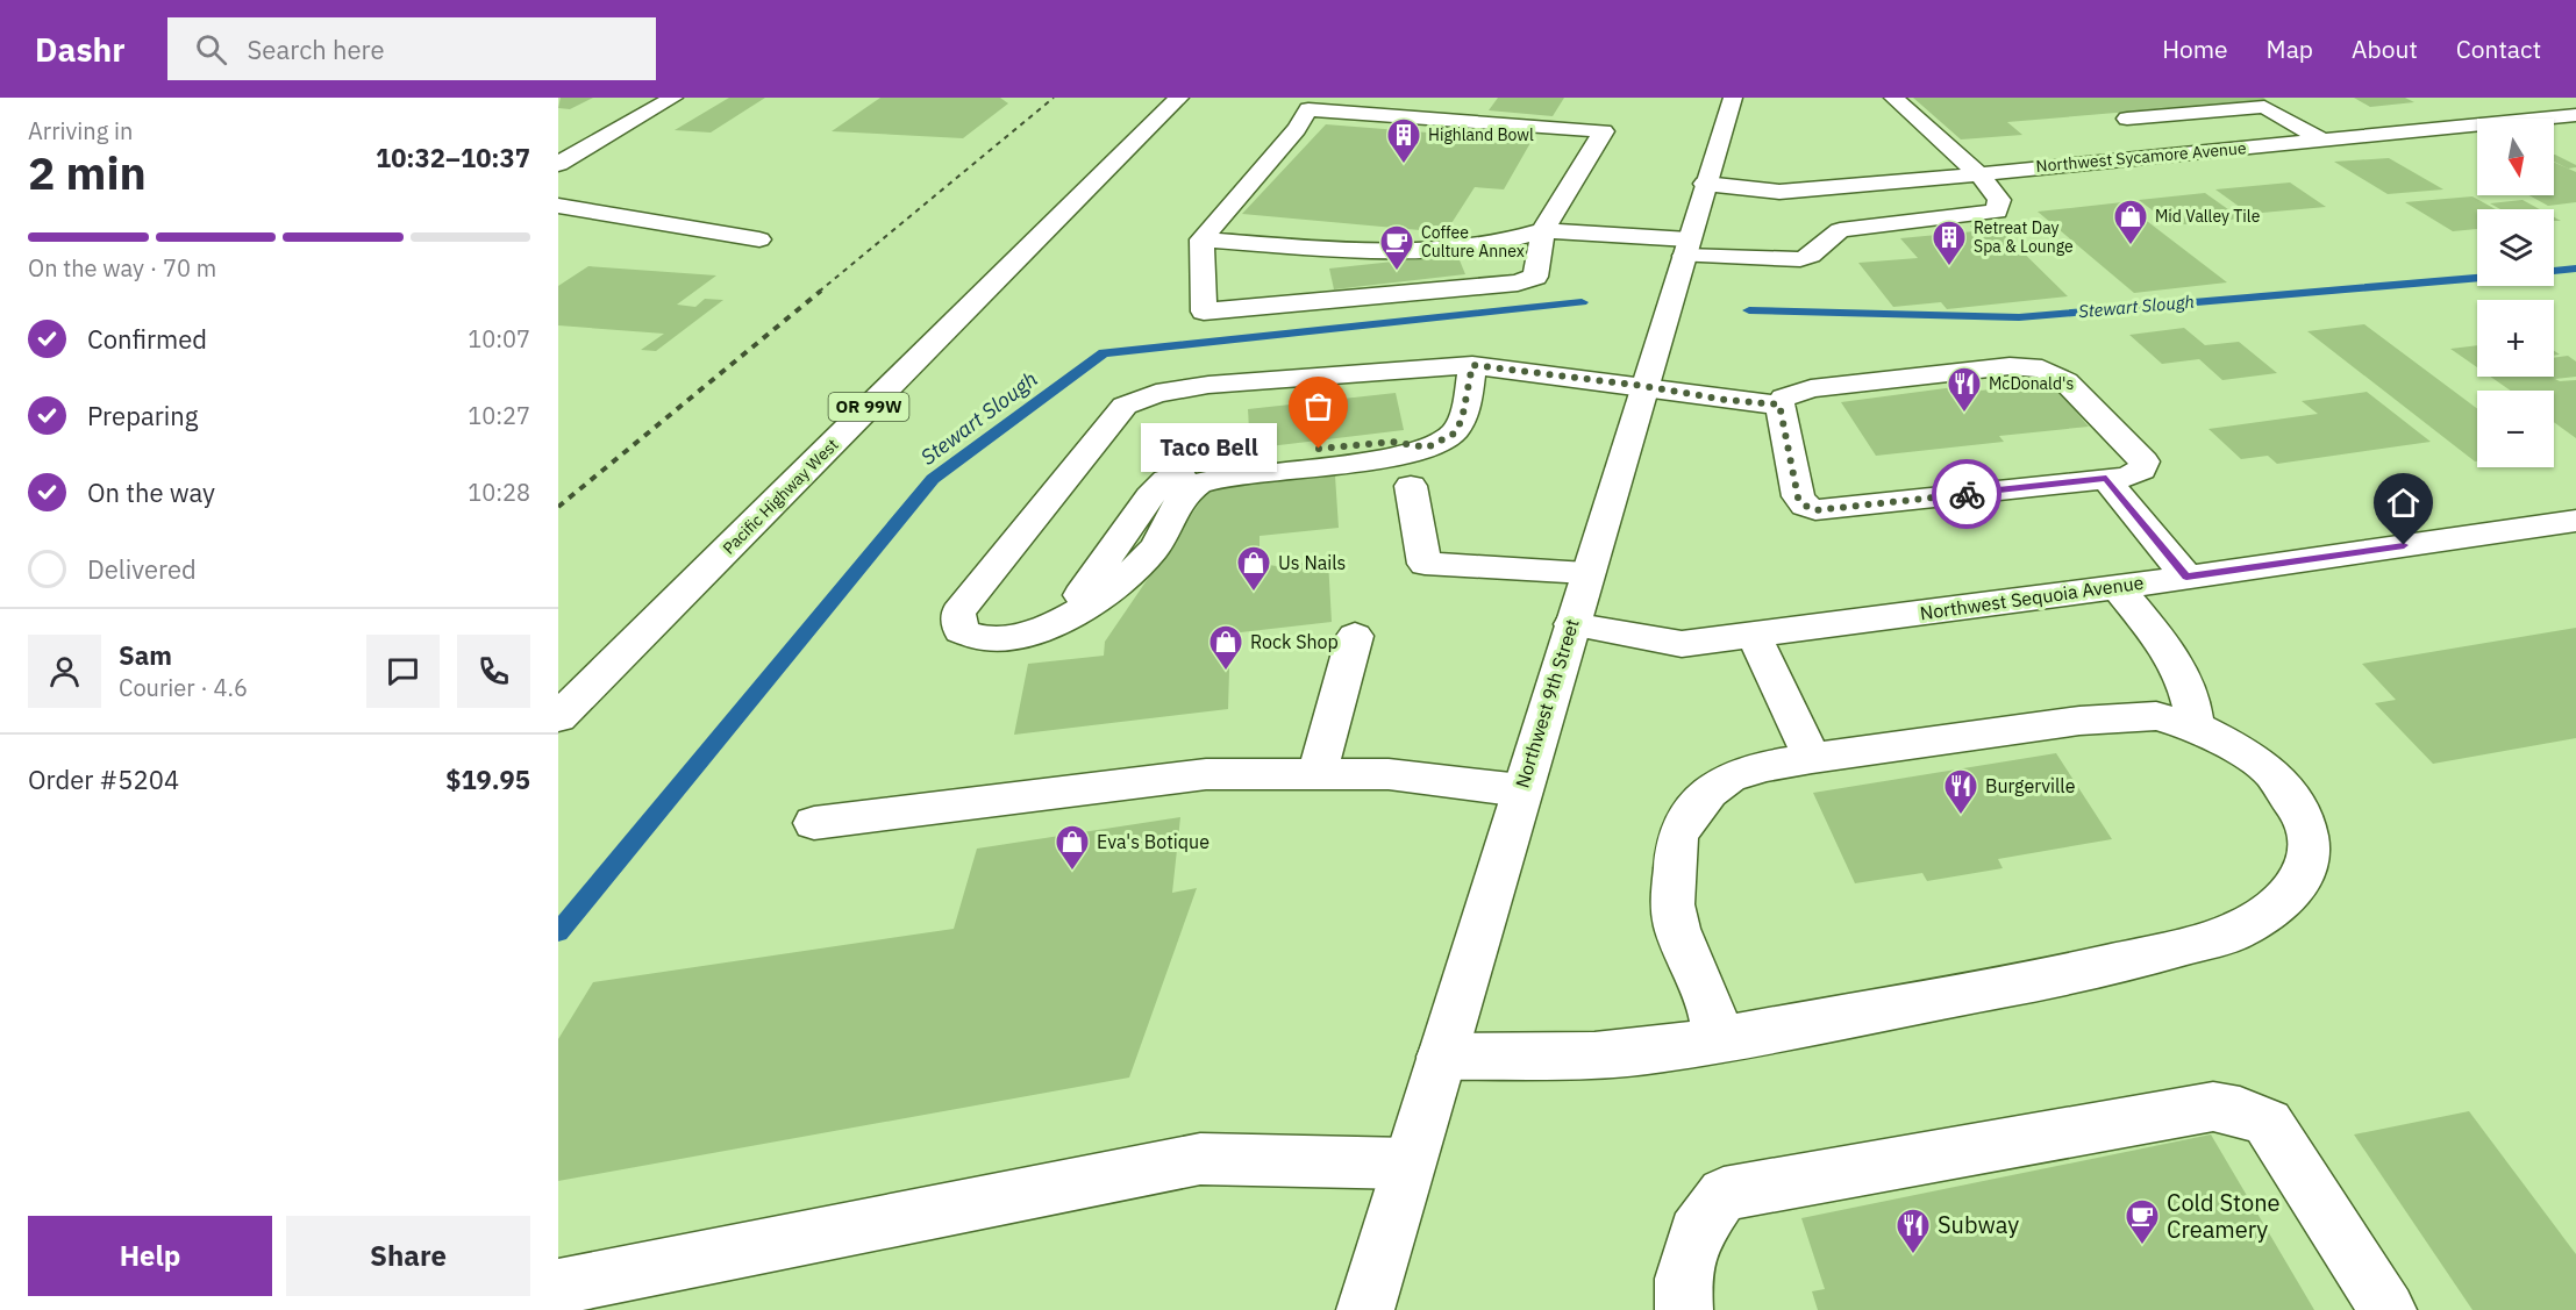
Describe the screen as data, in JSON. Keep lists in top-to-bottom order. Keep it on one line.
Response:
{"streets":{"main road":["Northwest Sycamore Avenue","OR 99W","Pacific Highway West","Northwest Sequoia Avenue","Northwest 9th Street"]},"crossings":[["Northwest Sycamore Avenue","Northwest 9th Street"],["Northwest Sequoia Avenue","Northwest 9th Street"]],"water":["Stewart Slough"],"places":{"building":["Highland Bowl","Retreat Day Spa & Lounge"],"shop":["Mid Valley Tile","Us Nails","Rock Shop","Eva's Botique"],"cafe":["Coffee Culture Annex","Cold Stone Creamery"],"restaurant":["McDonald's","Burgerville","Subway"],"other":["Taco Bell"]},"north":"bottom","page":{"header":"Dashr","search":"Search here","nav":["Home","Map","About","Contact"],"heading":["2 min","Arriving in","10:32–10:37"],"panel":["Sam","Courier · 4.6","Order #5204","$19.95"],"map_buttons":["+","−"],"bar":"On the way · 70 m","list":[["Confirmed","10:07"],["Preparing","10:27"],["On the way","10:28"],"Delivered"],"bubble":"Taco Bell","buttons":["Help","Share"]}}
